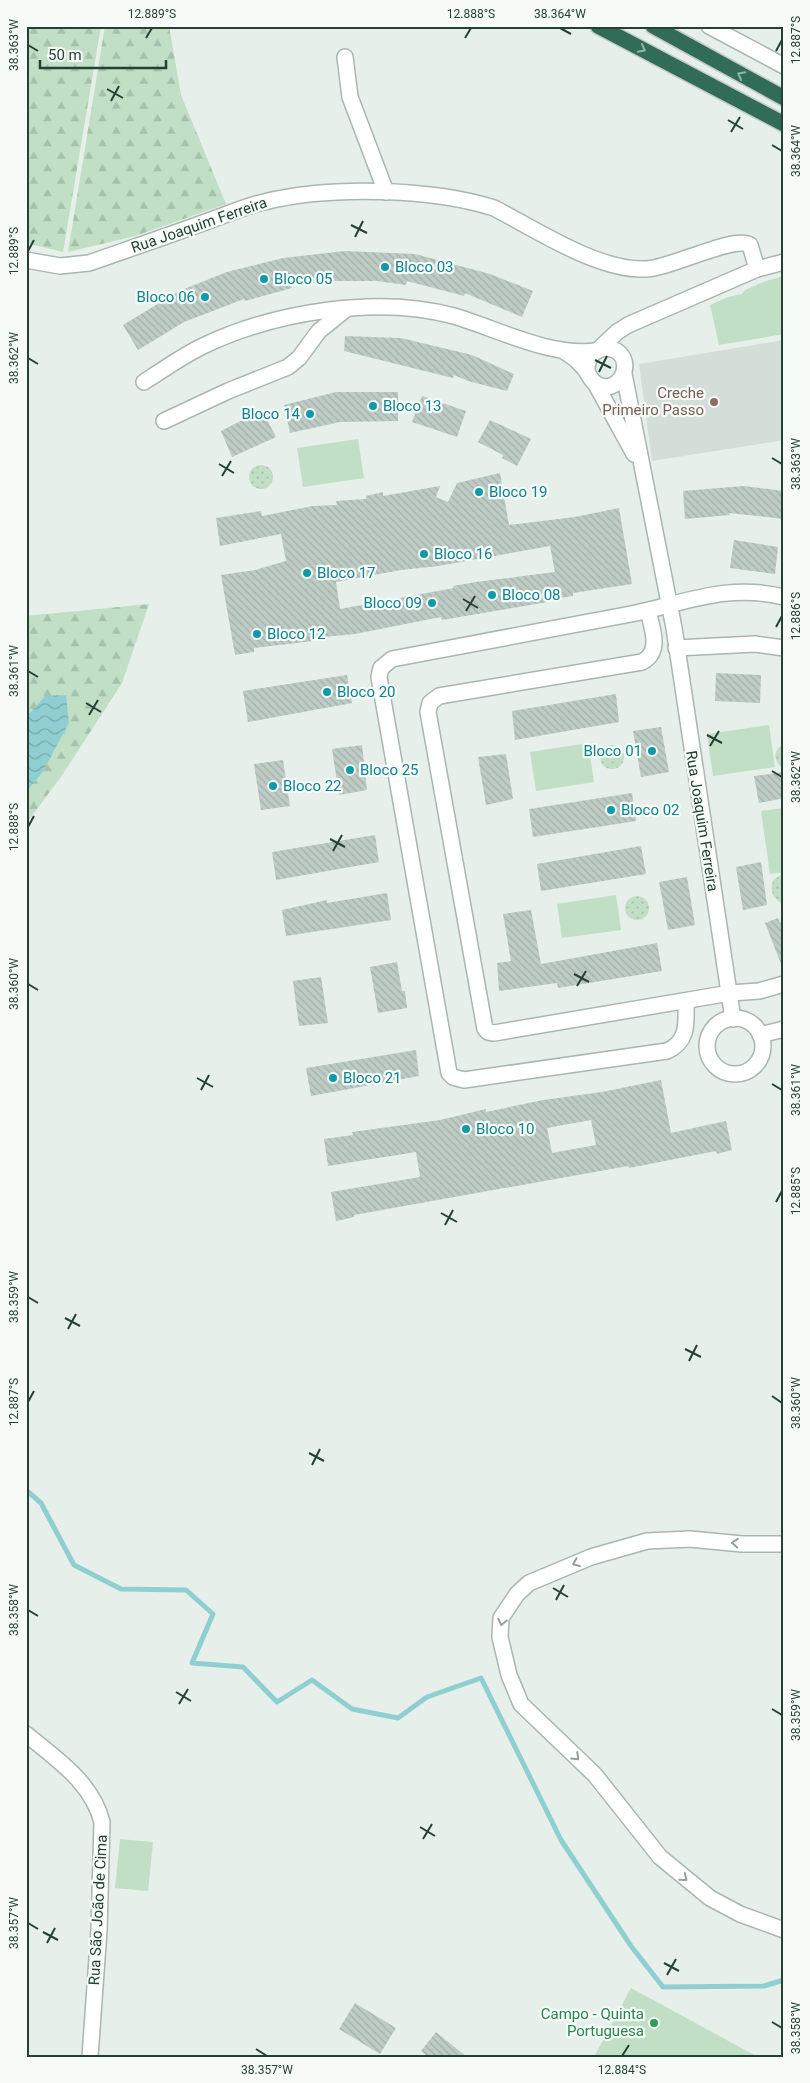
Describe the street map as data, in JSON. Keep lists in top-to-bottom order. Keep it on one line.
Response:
{"streets":{"street":["Rua Joaquim Ferreira","Rua São João de Cima"]},"places":["Bloco 03","Bloco 05","Bloco 06","Creche Primeiro Passo","Bloco 13","Bloco 14","Bloco 19","Bloco 16","Bloco 17","Bloco 08","Bloco 09","Bloco 12","Bloco 20","Bloco 01","Bloco 25","Bloco 22","Bloco 02","Bloco 21","Bloco 10","Campo - Quinta Portuguesa"],"scale_bar":"50 m","coordinates":["12.889°S","12.888°S","38.364°W","12.887°S","38.363°W","38.362°W","12.886°S","38.361°W","38.360°W","12.885°S","38.359°W","38.358°W","38.357°W","12.884°S"]}
